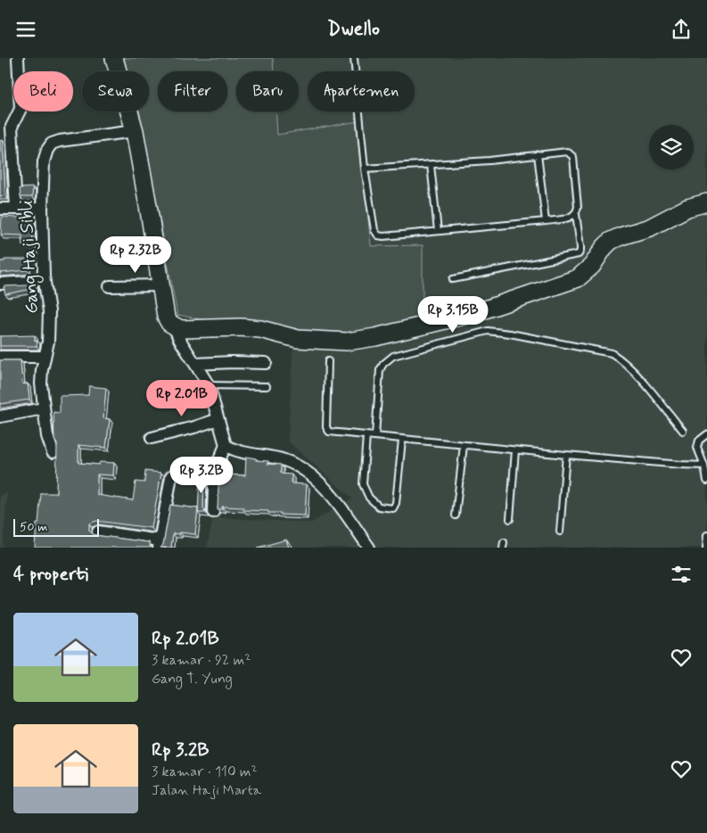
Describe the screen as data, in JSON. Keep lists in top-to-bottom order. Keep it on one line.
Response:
{"streets":{"street":["Gang Haji Sibli"]},"scale_bar":"50 m","page":{"header":"Dwello","chip":["Beli","Sewa","Filter","Baru","Apartemen"],"price":["Rp 2.32B","Rp 3.15B","Rp 2.01B","Rp 3.2B"],"scale":"50 m","heading":"4 properti","list":[{"name":"Rp 2.01B","note":"3 kamar · 92 m² · Gang T. Yung"},{"name":"Rp 3.2B","note":"3 kamar · 110 m² · Jalan Haji Marta"}]}}
